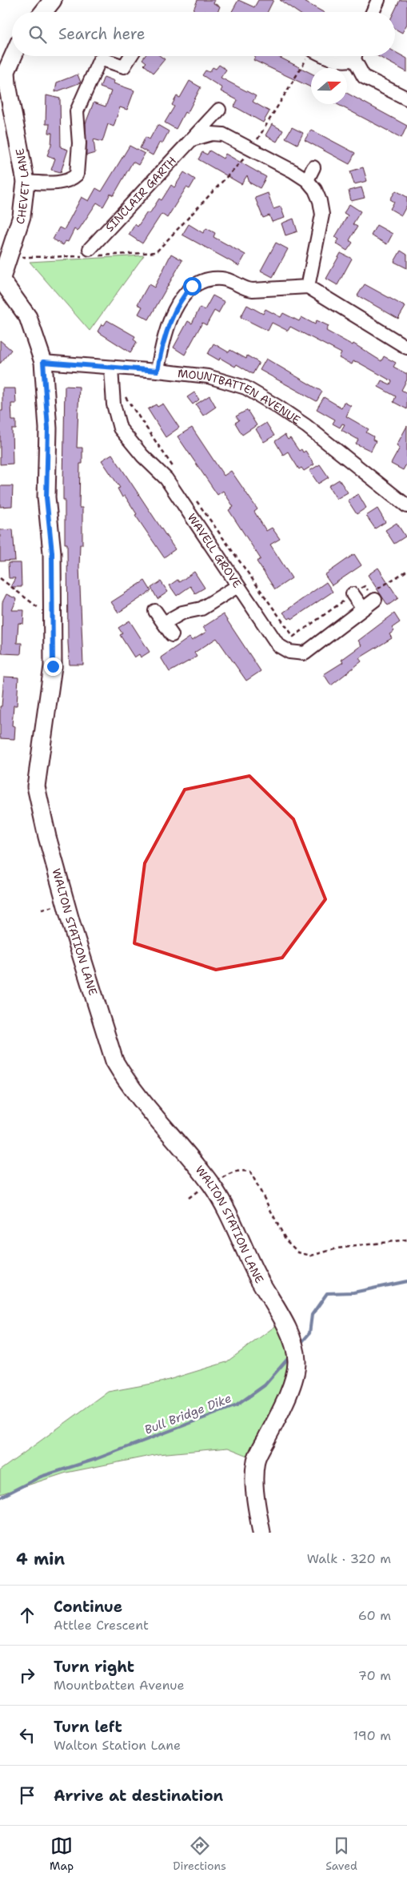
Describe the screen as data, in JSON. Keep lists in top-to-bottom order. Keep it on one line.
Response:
{"streets":{"main road":["CHEVET LANE","WALTON STATION LANE"],"street":["SINCLAIR GARTH","MOUNTBATTEN AVENUE","WAVELL GROVE"]},"crossings":[["CHEVET LANE","WALTON STATION LANE"],["MOUNTBATTEN AVENUE","WAVELL GROVE"],["MOUNTBATTEN AVENUE","WALTON STATION LANE"]],"water":["Bull Bridge Dike"],"north":"right","page":{"search":"Search here","heading":["4 min","Walk · 320 m"],"list":[["Continue","Attlee Crescent","60 m"],["Turn right","Mountbatten Avenue","70 m"],["Turn left","Walton Station Lane","190 m"],"Arrive at destination"],"nav":["Map","Directions","Saved"]}}
